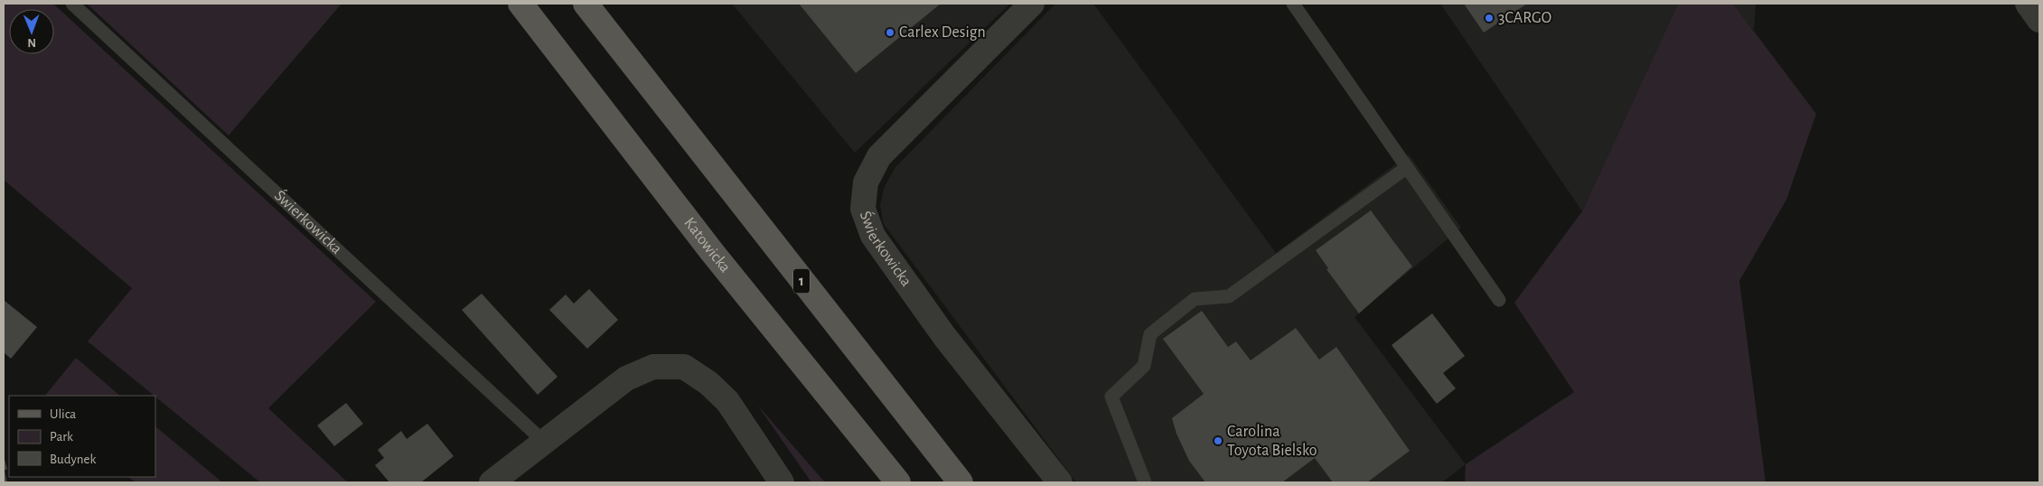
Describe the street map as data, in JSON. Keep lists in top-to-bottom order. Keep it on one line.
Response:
{"streets":{"main road":["Katowicka","1"],"street":["Świerkowicka"]},"places":["3CARGO","Carlex Design","Carolina Toyota Bielsko"],"legend":["Ulica","Park","Budynek"],"north":"bottom"}
